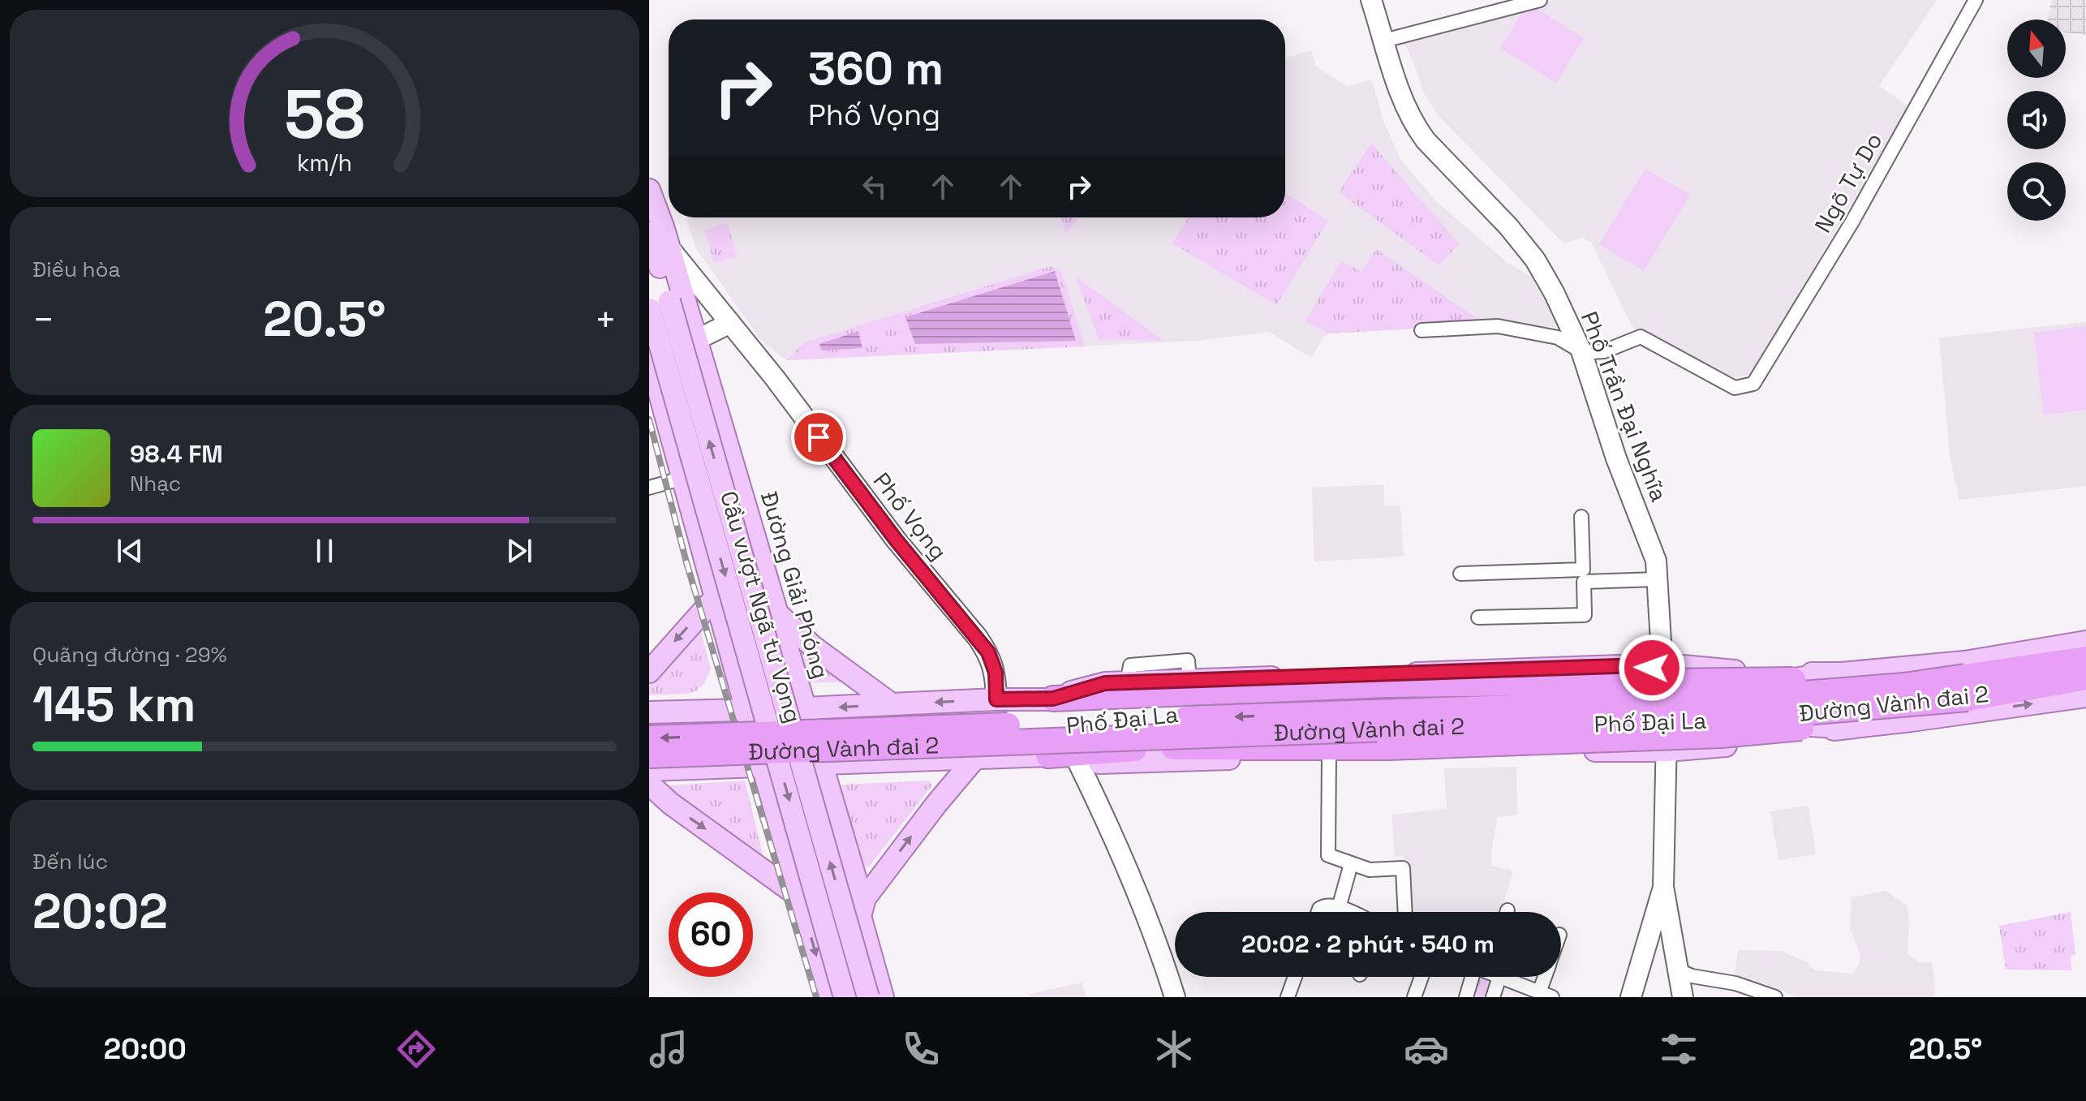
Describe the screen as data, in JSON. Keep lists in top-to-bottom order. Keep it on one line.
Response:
{"streets":{"highway":["Đường Vành đai 2"],"main road":["Đường Giải Phóng","Cầu vượt Ngã tư Vọng","Phố Đại La"],"street":["Ngõ Tự Do","Phố Trần Đại Nghĩa","Phố Vọng"]},"crossings":[["Ngõ Tự Do","Phố Trần Đại Nghĩa"],["Phố Trần Đại Nghĩa","Phố Đại La"],["Phố Vọng","Đường Giải Phóng"],["Phố Vọng","Phố Đại La"],["Đường Giải Phóng","Phố Đại La"]],"north":"top","page":{"turn":["360 m","Phố Vọng"],"tile":["Điều hòa",["Quãng đường · 29%","145 km"],["Đến lúc","20:02"]],"heat":["−","20.5°","+"],"song":["98.4 FM","Nhạc"],"limit":"60","trip":"20:02 · 2 phút · 540 m","tabs":["20:00","20.5°"],"gauge":["58","km/h"]}}
